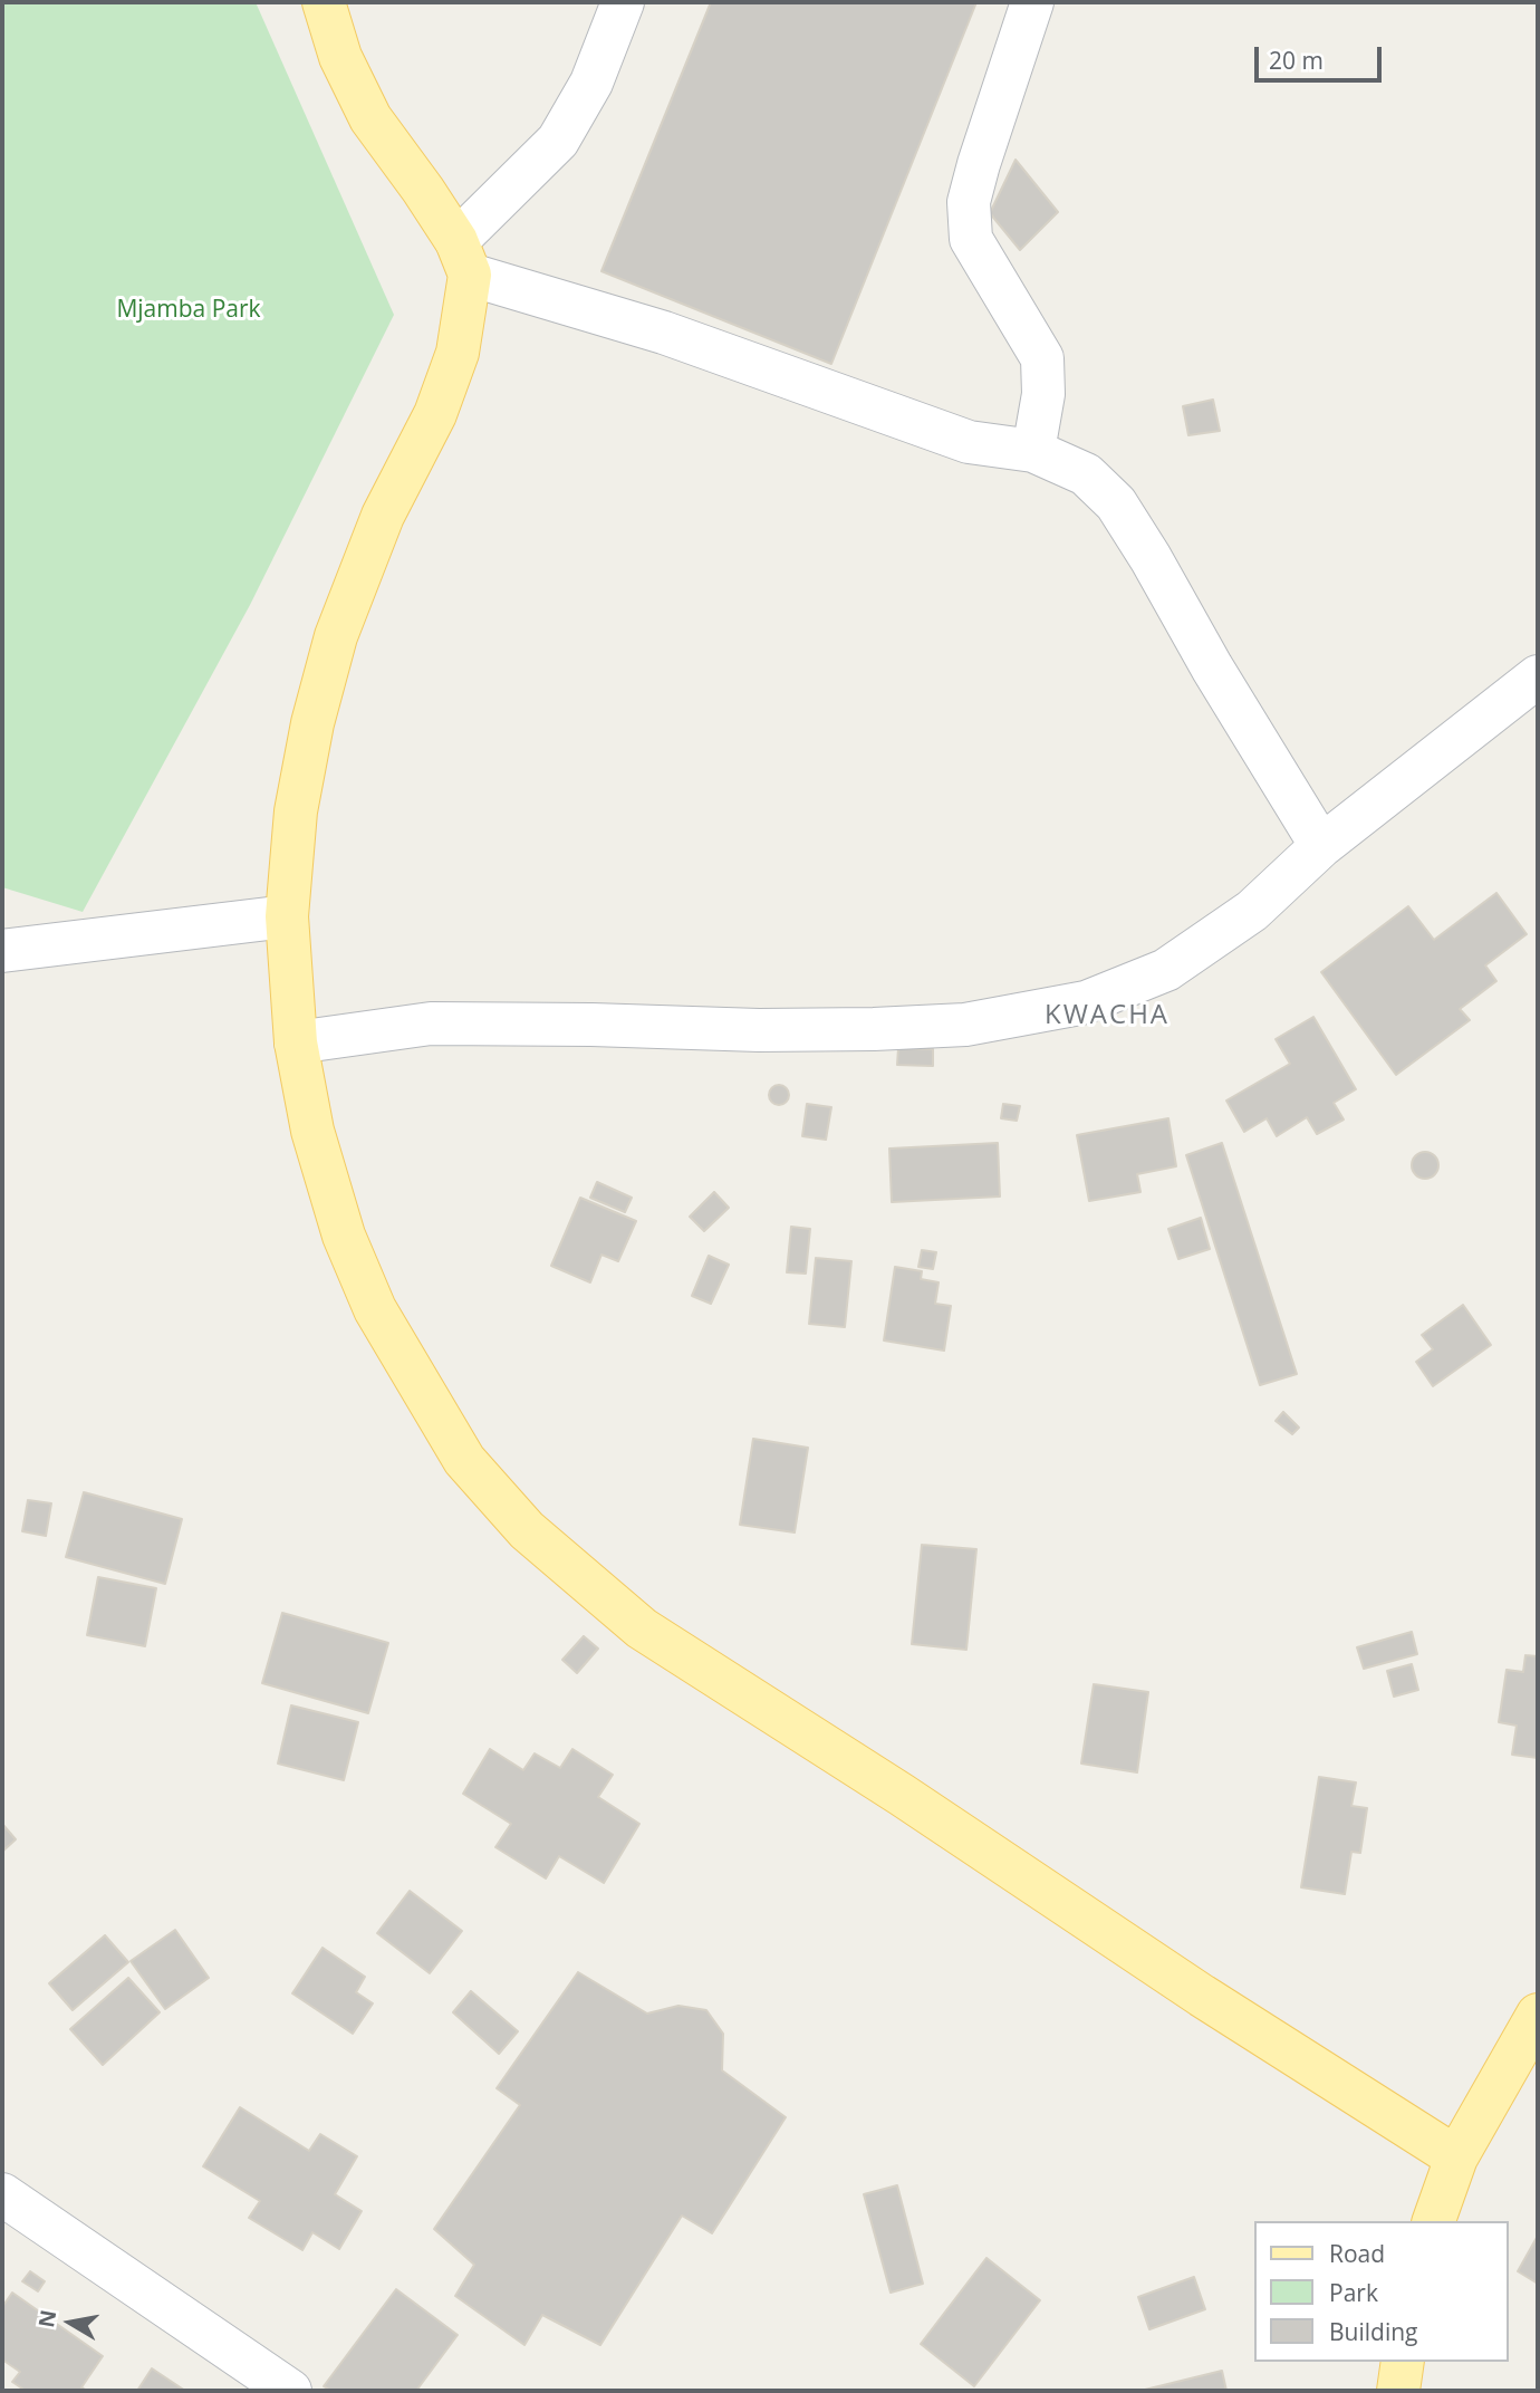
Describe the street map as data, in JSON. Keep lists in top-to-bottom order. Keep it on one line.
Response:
{"districts":["KWACHA"],"parks":["Mjamba Park"],"legend":["Road","Park","Building"],"scale_bar":"20 m","north":"left"}
